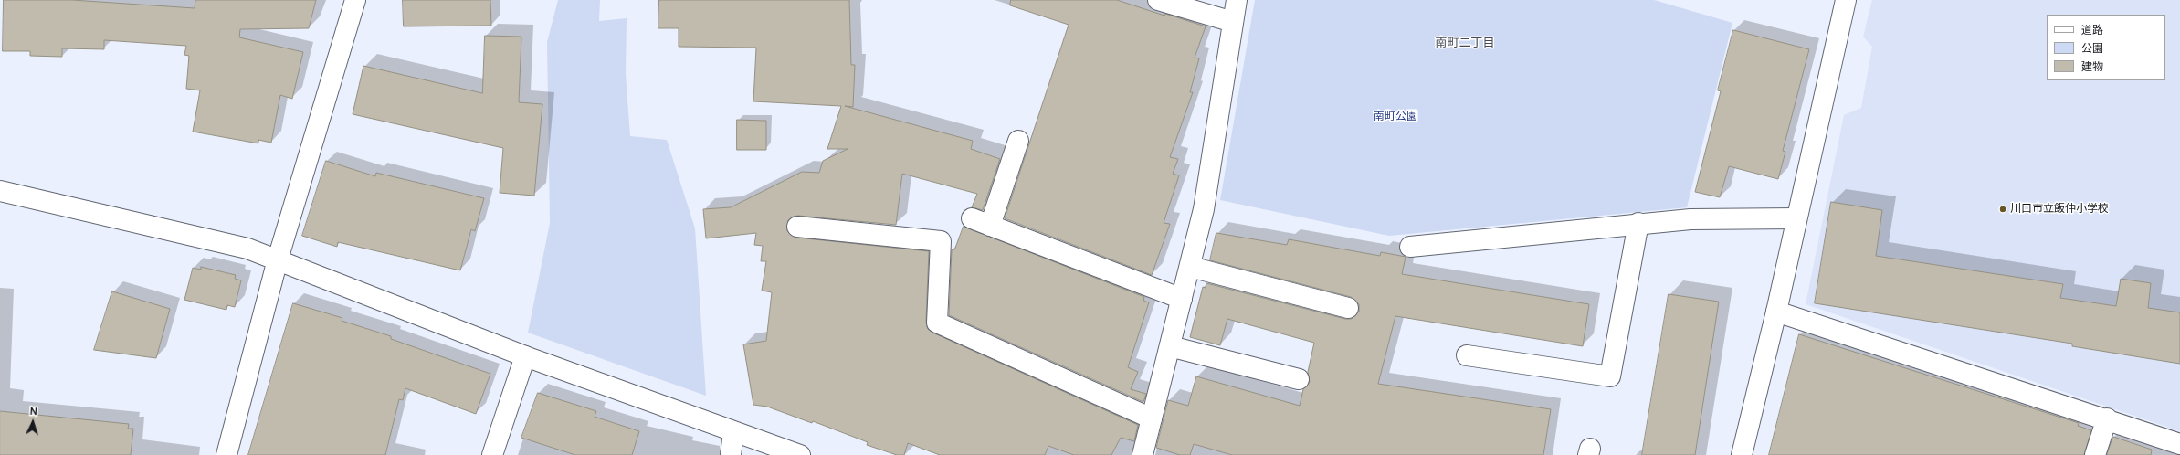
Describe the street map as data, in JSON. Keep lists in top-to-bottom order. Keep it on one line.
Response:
{"districts":["南町二丁目"],"parks":["南町公園"],"places":["川口市立飯仲小学校"],"legend":["道路","公園","建物"],"north":"top"}
